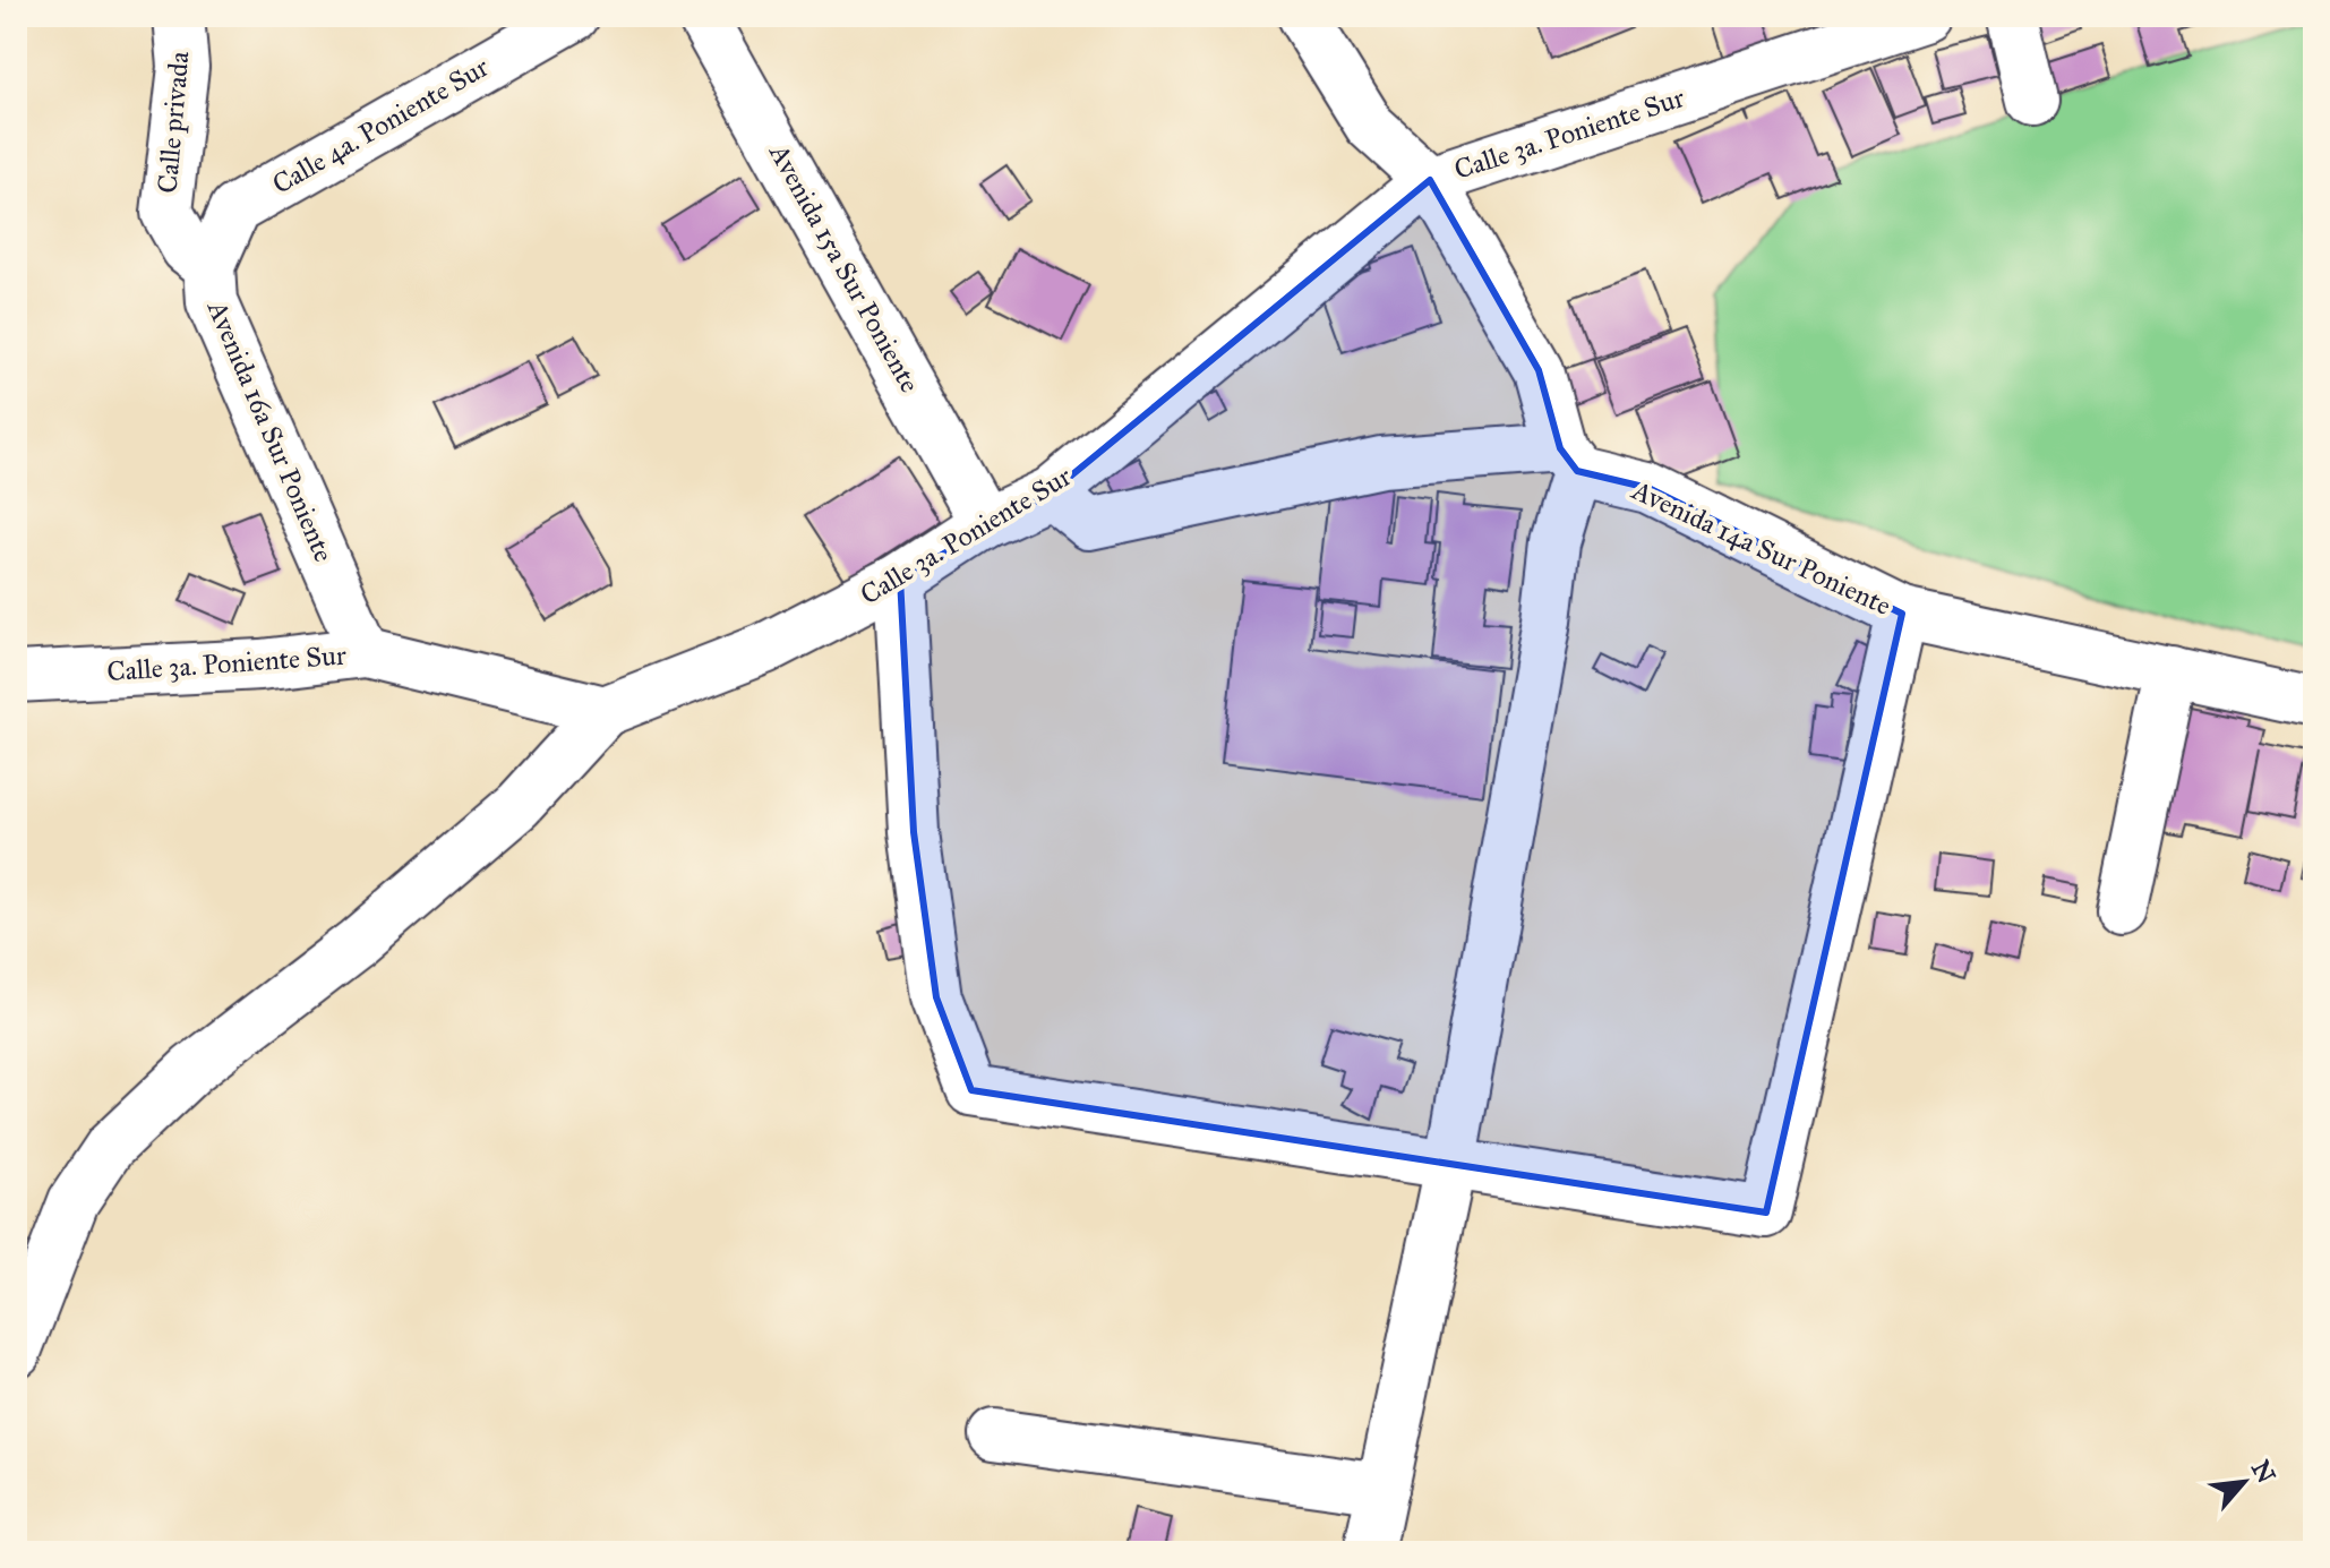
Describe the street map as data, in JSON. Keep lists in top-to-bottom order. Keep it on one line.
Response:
{"streets":{"street":["Calle privada","Calle 4a. Poniente Sur","Calle 3a. Poniente Sur","Avenida 15a Sur Poniente","Avenida 16a Sur Poniente","Avenida 14a Sur Poniente"]},"crossings":[["Calle privada","Avenida 16a Sur Poniente"],["Calle 4a. Poniente Sur","Avenida 16a Sur Poniente"],["Calle 3a. Poniente Sur","Avenida 15a Sur Poniente"],["Calle 3a. Poniente Sur","Avenida 16a Sur Poniente"],["Calle 3a. Poniente Sur","Avenida 14a Sur Poniente"]],"north":"top right"}
